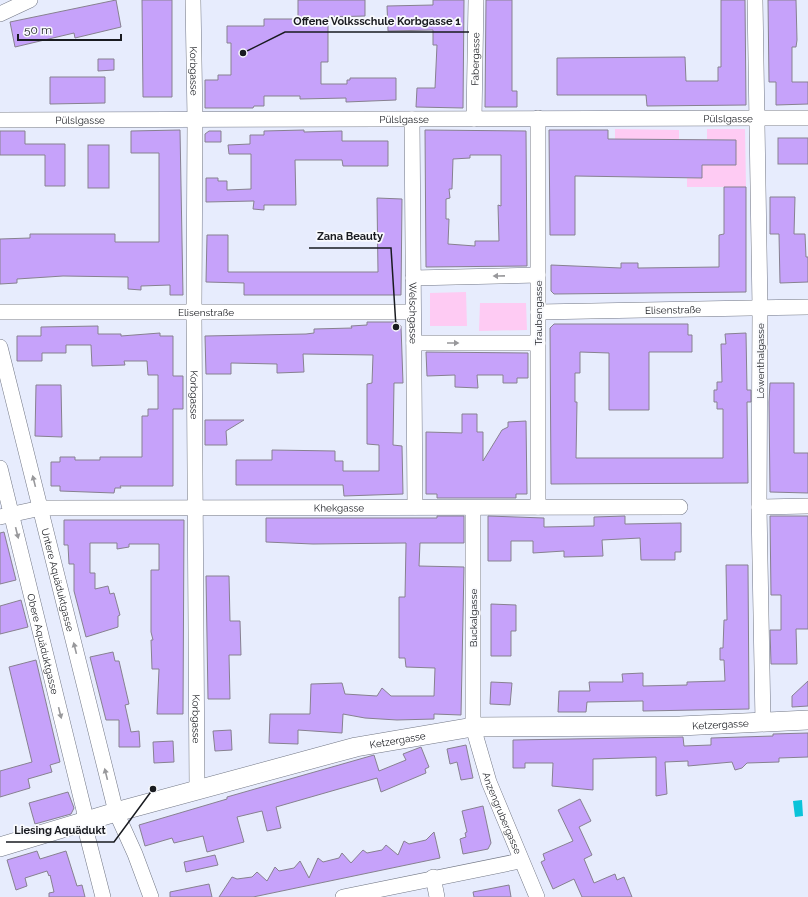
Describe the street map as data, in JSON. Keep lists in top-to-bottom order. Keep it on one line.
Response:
{"streets":{"main road":["Ketzergasse"],"street":["Fabergasse","Korbgasse","Pülslgasse","Elisenstraße","Welschgasse","Traubengasse","Löwenthalgasse","Khekgasse","Untere Aquäduktgasse","Buckalgasse","Obere Aquäduktgasse","Anzengrubergasse"]},"crossings":[["Fabergasse","Pülslgasse"],["Korbgasse","Pülslgasse"],["Korbgasse","Elisenstraße"],["Korbgasse","Khekgasse"],["Korbgasse","Ketzergasse"],["Pülslgasse","Welschgasse"],["Pülslgasse","Traubengasse"],["Pülslgasse","Löwenthalgasse"],["Elisenstraße","Welschgasse"],["Elisenstraße","Traubengasse"],["Elisenstraße","Löwenthalgasse"],["Welschgasse","Khekgasse"],["Traubengasse","Khekgasse"],["Löwenthalgasse","Ketzergasse"],["Khekgasse","Untere Aquäduktgasse"],["Khekgasse","Buckalgasse"],["Khekgasse","Obere Aquäduktgasse"],["Untere Aquäduktgasse","Ketzergasse"],["Buckalgasse","Ketzergasse"],["Buckalgasse","Anzengrubergasse"],["Obere Aquäduktgasse","Ketzergasse"],["Ketzergasse","Anzengrubergasse"]],"one_way":["Untere Aquäduktgasse","Obere Aquäduktgasse"],"places":["Offene Volksschule Korbgasse 1","Zana Beauty","Liesing Aquädukt"],"scale_bar":"50 m"}
